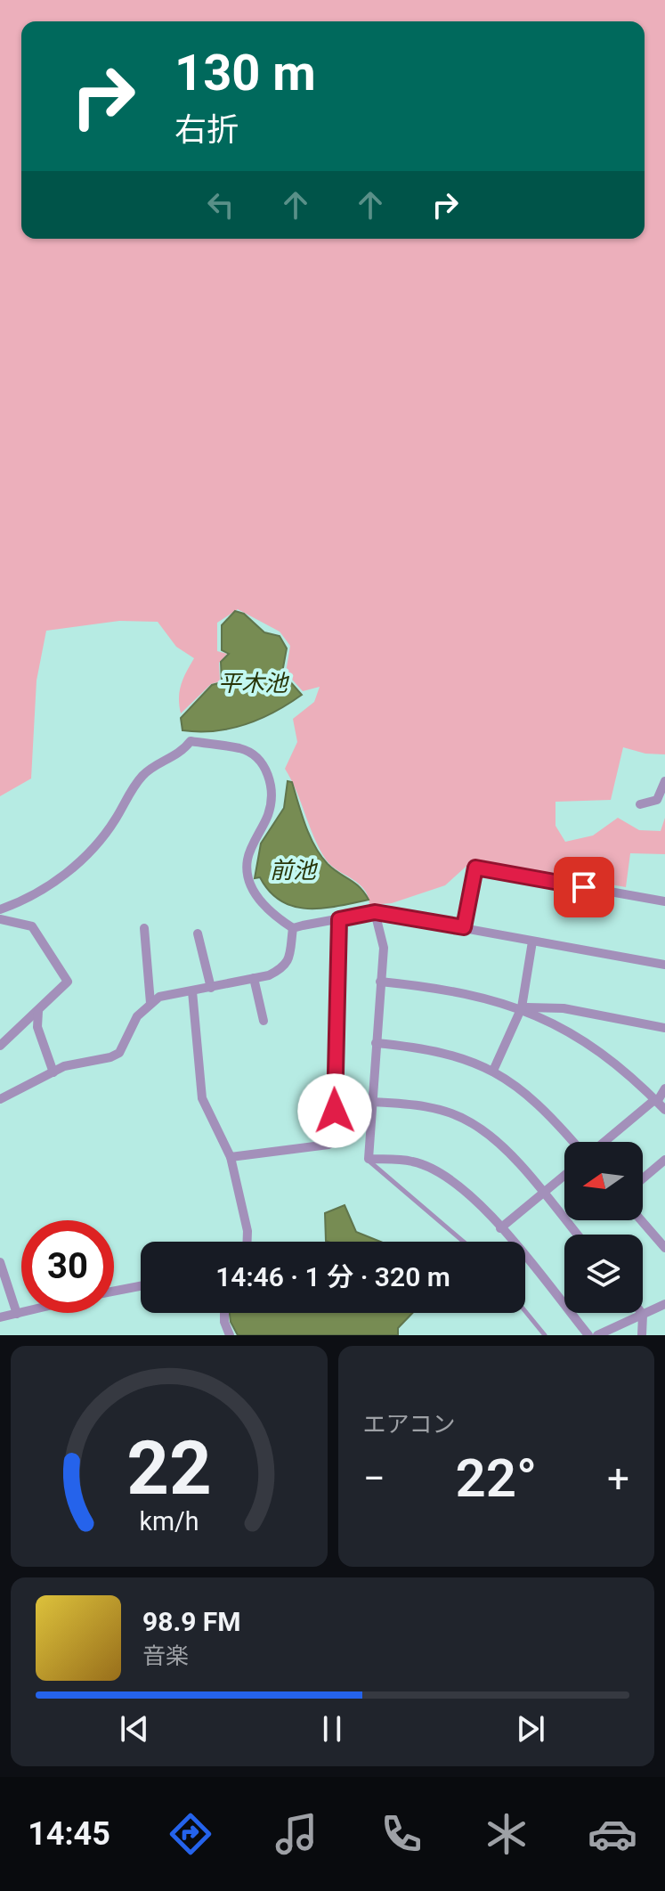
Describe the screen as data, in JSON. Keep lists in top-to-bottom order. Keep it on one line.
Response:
{"water":["平木池","前池"],"north":"left","page":{"turn":["130 m","右折"],"limit":"30","trip":"14:46 · 1 分 · 320 m","tile":"エアコン","heat":["−","22°","+"],"song":["98.9 FM","音楽"],"tabs":"14:45","gauge":["22","km/h"]}}
